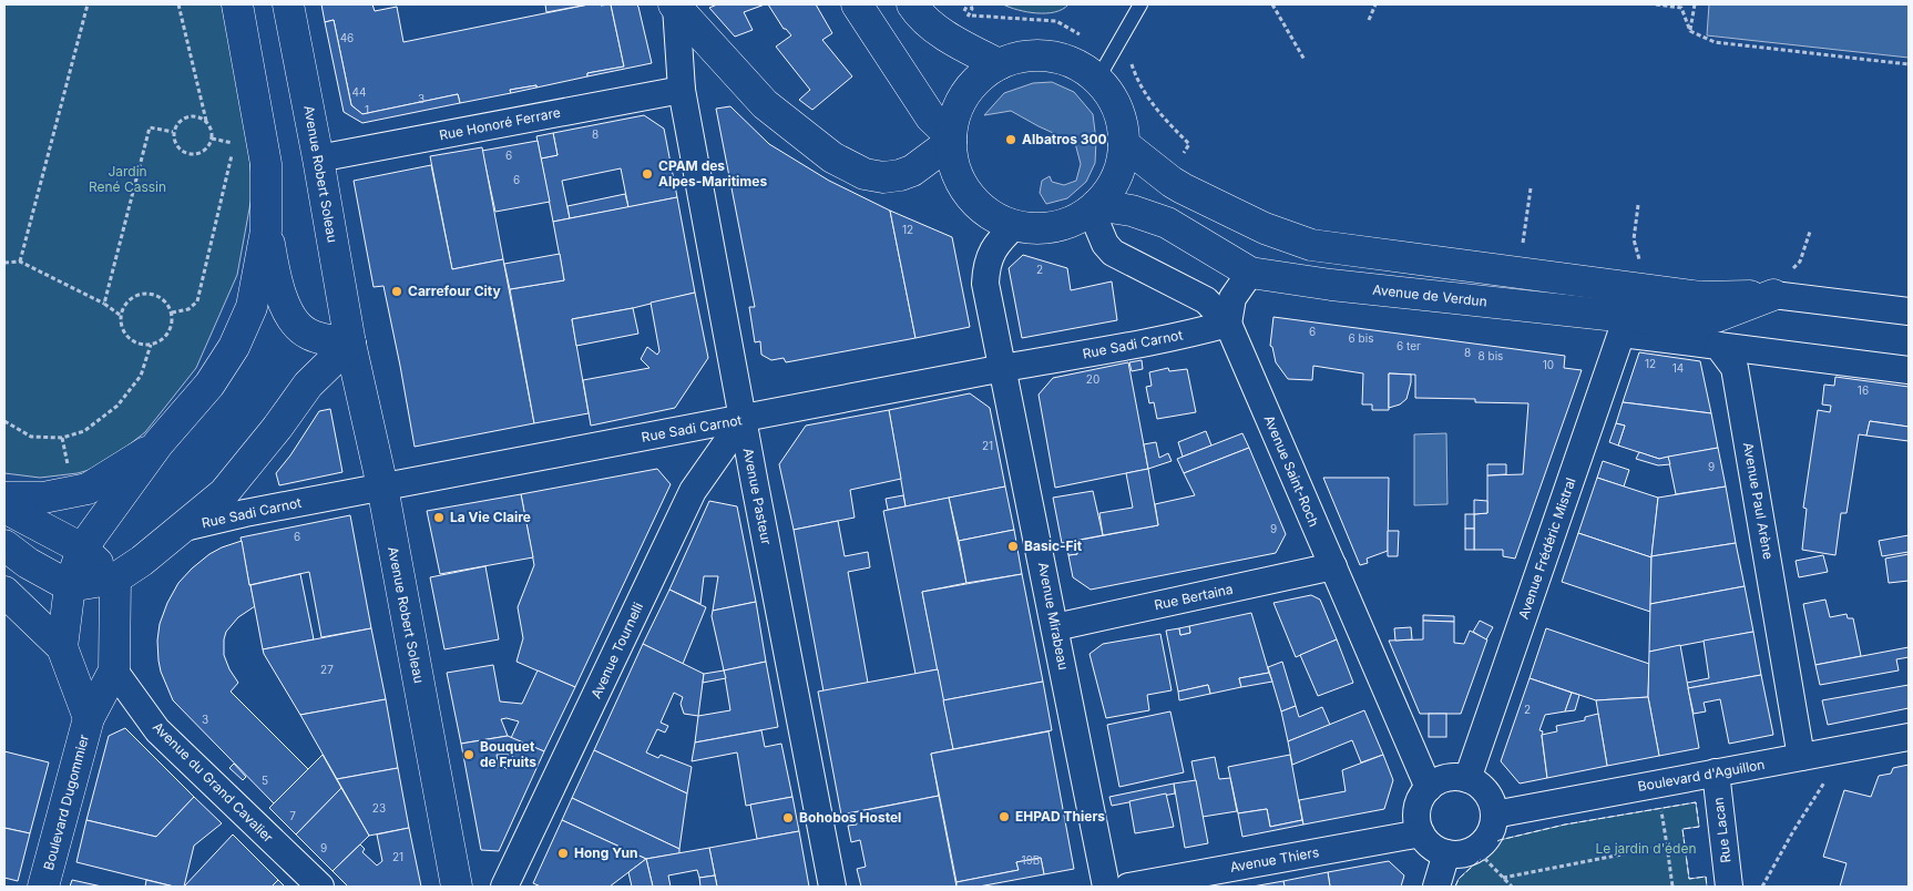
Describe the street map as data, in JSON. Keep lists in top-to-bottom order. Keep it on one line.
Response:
{"streets":{"street":["Rue Honoré Ferrare","Avenue Robert Soleau","Avenue de Verdun","Rue Sadi Carnot","Avenue Saint-Roch","Avenue Pasteur","Avenue Paul Arène","Avenue Frédéric Mistral","Rue Bertaina","Avenue Mirabeau","Avenue Tournelli","Boulevard d'Aguillon","Avenue du Grand Cavalier","Boulevard Dugommier","Rue Lacan","Avenue Thiers"]},"crossings":[["Rue Honoré Ferrare","Avenue Robert Soleau"],["Rue Honoré Ferrare","Avenue Pasteur"],["Avenue Robert Soleau","Rue Sadi Carnot"],["Avenue de Verdun","Avenue Saint-Roch"],["Avenue de Verdun","Avenue Frédéric Mistral"],["Avenue de Verdun","Avenue Mirabeau"],["Rue Sadi Carnot","Avenue Saint-Roch"],["Rue Sadi Carnot","Avenue Pasteur"],["Rue Sadi Carnot","Avenue Mirabeau"],["Rue Sadi Carnot","Avenue Tournelli"],["Avenue Saint-Roch","Avenue Frédéric Mistral"],["Avenue Saint-Roch","Rue Bertaina"],["Avenue Saint-Roch","Avenue Mirabeau"],["Avenue Saint-Roch","Boulevard d'Aguillon"],["Avenue Saint-Roch","Avenue Thiers"],["Avenue Pasteur","Avenue Tournelli"],["Avenue Paul Arène","Boulevard d'Aguillon"],["Avenue Frédéric Mistral","Boulevard d'Aguillon"],["Avenue Frédéric Mistral","Avenue Thiers"],["Rue Bertaina","Avenue Mirabeau"],["Boulevard d'Aguillon","Rue Lacan"],["Boulevard d'Aguillon","Avenue Thiers"],["Avenue du Grand Cavalier","Boulevard Dugommier"]],"parks":["Jardin René Cassin","Le jardin d'éden"],"places":["Albatros 300","CPAM des Alpes-Maritimes","Carrefour City","La Vie Claire","Basic-Fit","Bouquet de Fruits","EHPAD Thiers","Bohobos Hostel","Hong Yun"],"house_numbers":["46","44","3","1","8","6","6","12","2","6","6 bis","6 ter","8","8 bis","12","10","14","20","16","21","9","9","6","27","2","3","5","23","7","9","21","19B"]}
